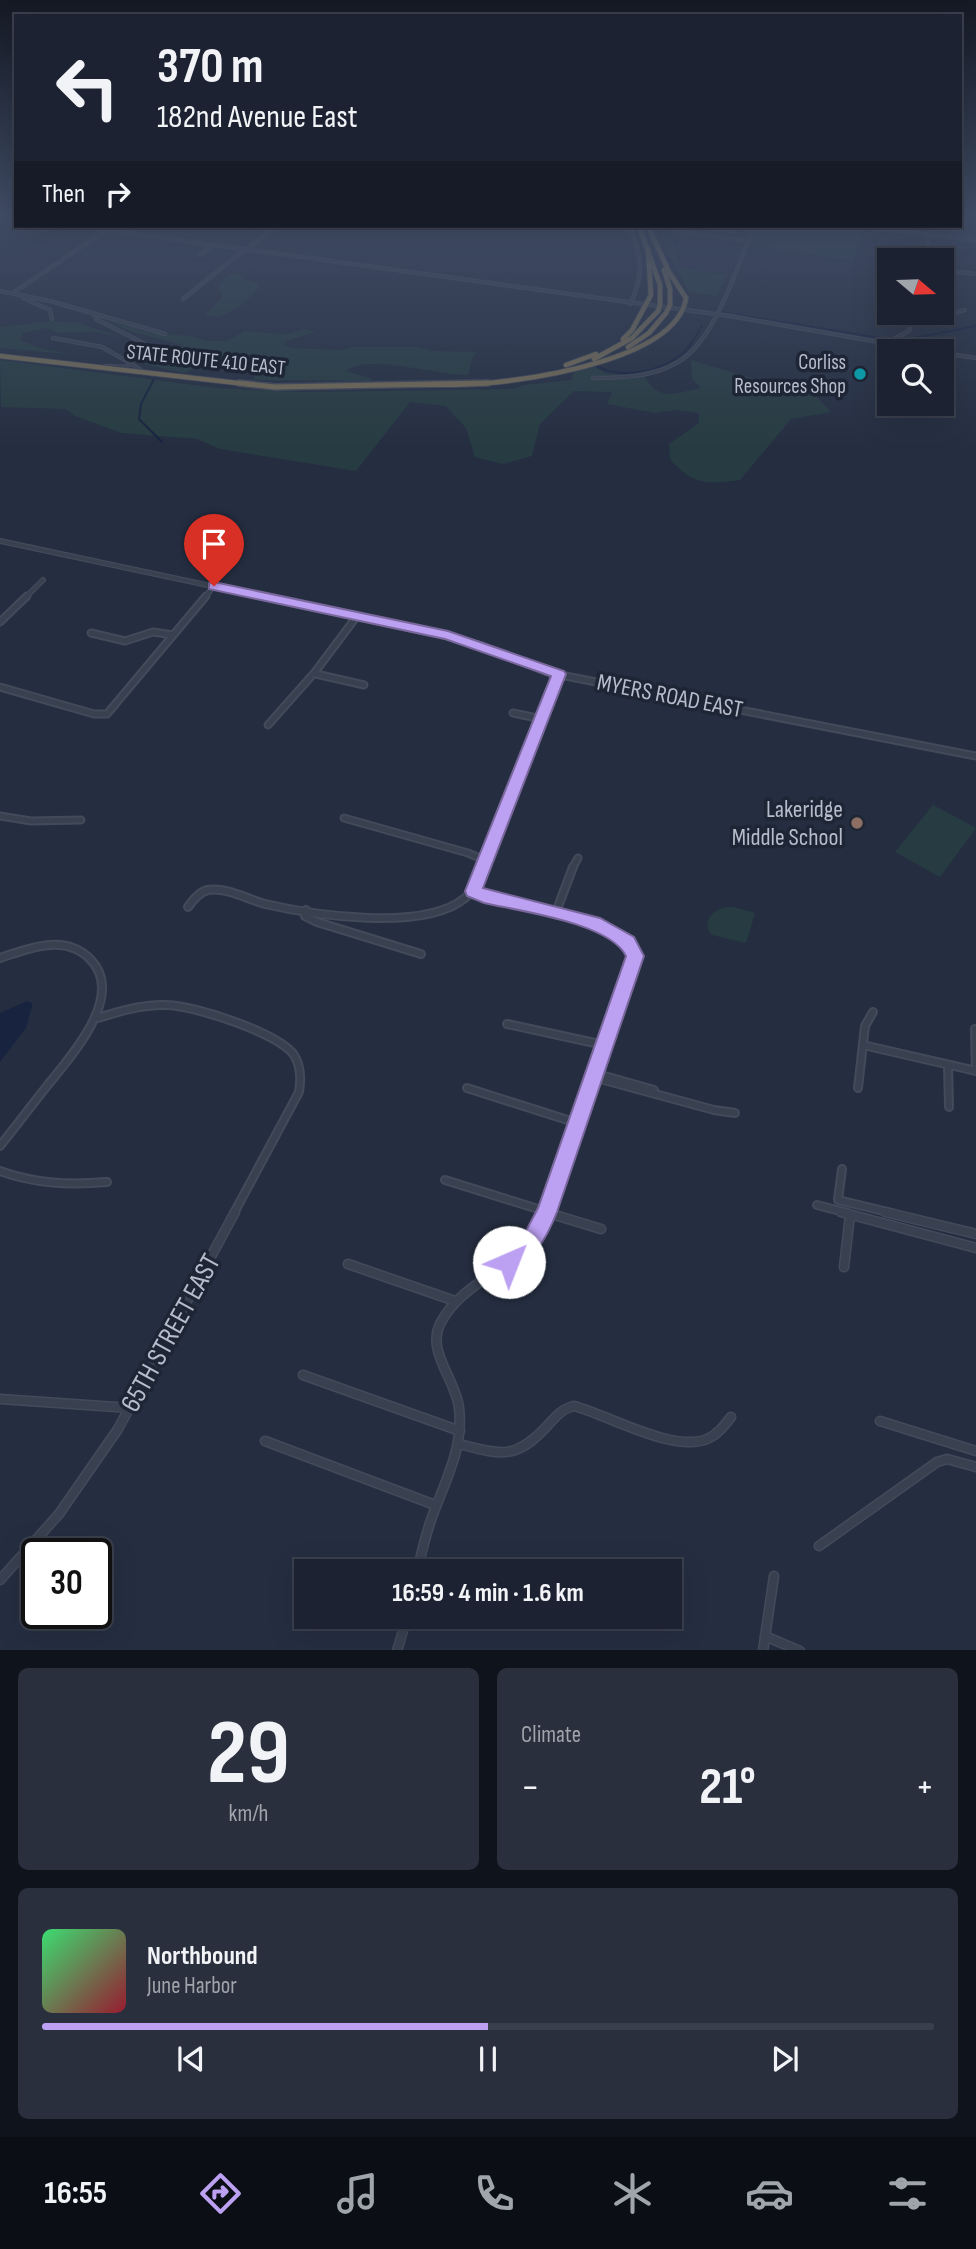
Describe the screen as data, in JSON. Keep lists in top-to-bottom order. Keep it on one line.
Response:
{"streets":{"highway":["STATE ROUTE 410 EAST"],"street":["MYERS ROAD EAST","65TH STREET EAST"]},"places":["Corliss Resources Shop","Lakeridge Middle School"],"north":"right","page":{"turn":["370 m","182nd Avenue East"],"then":"Then","limit":"30","trip":"16:59 · 4 min · 1.6 km","tile":[["29","km/h"],"Climate"],"heat":["−","21°","+"],"song":["Northbound","June Harbor"],"tabs":"16:55"}}
